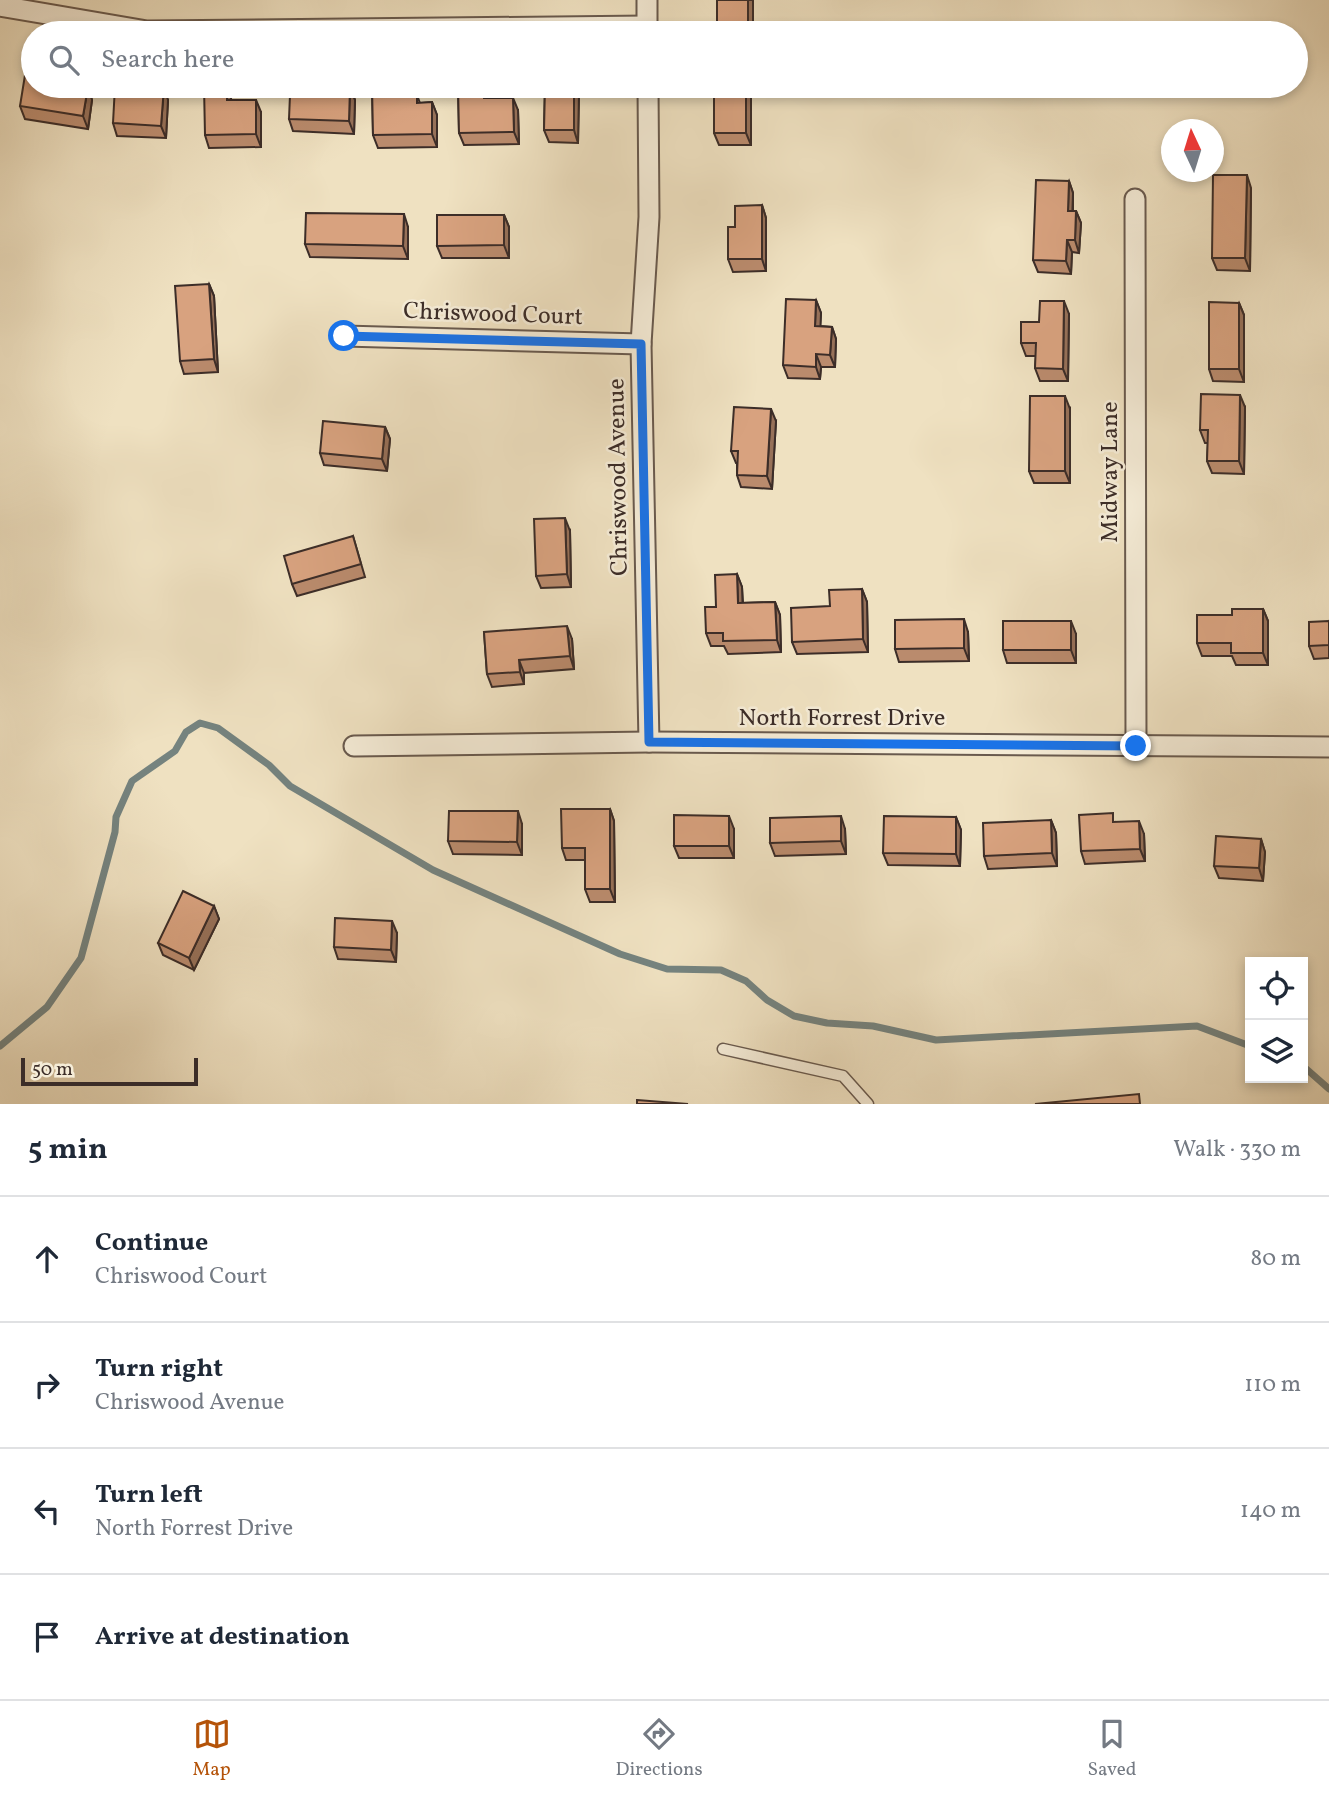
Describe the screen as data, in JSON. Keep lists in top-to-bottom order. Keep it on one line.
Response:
{"streets":{"street":["Chriswood Court","Midway Lane","Chriswood Avenue","North Forrest Drive"]},"crossings":[["Chriswood Court","Chriswood Avenue"],["Midway Lane","North Forrest Drive"],["Chriswood Avenue","North Forrest Drive"]],"scale_bar":"50 m","north":"top","page":{"search":"Search here","scale":"50 m","heading":["5 min","Walk · 330 m"],"list":[["Continue","Chriswood Court","80 m"],["Turn right","Chriswood Avenue","110 m"],["Turn left","North Forrest Drive","140 m"],"Arrive at destination"],"nav":["Map","Directions","Saved"]}}
